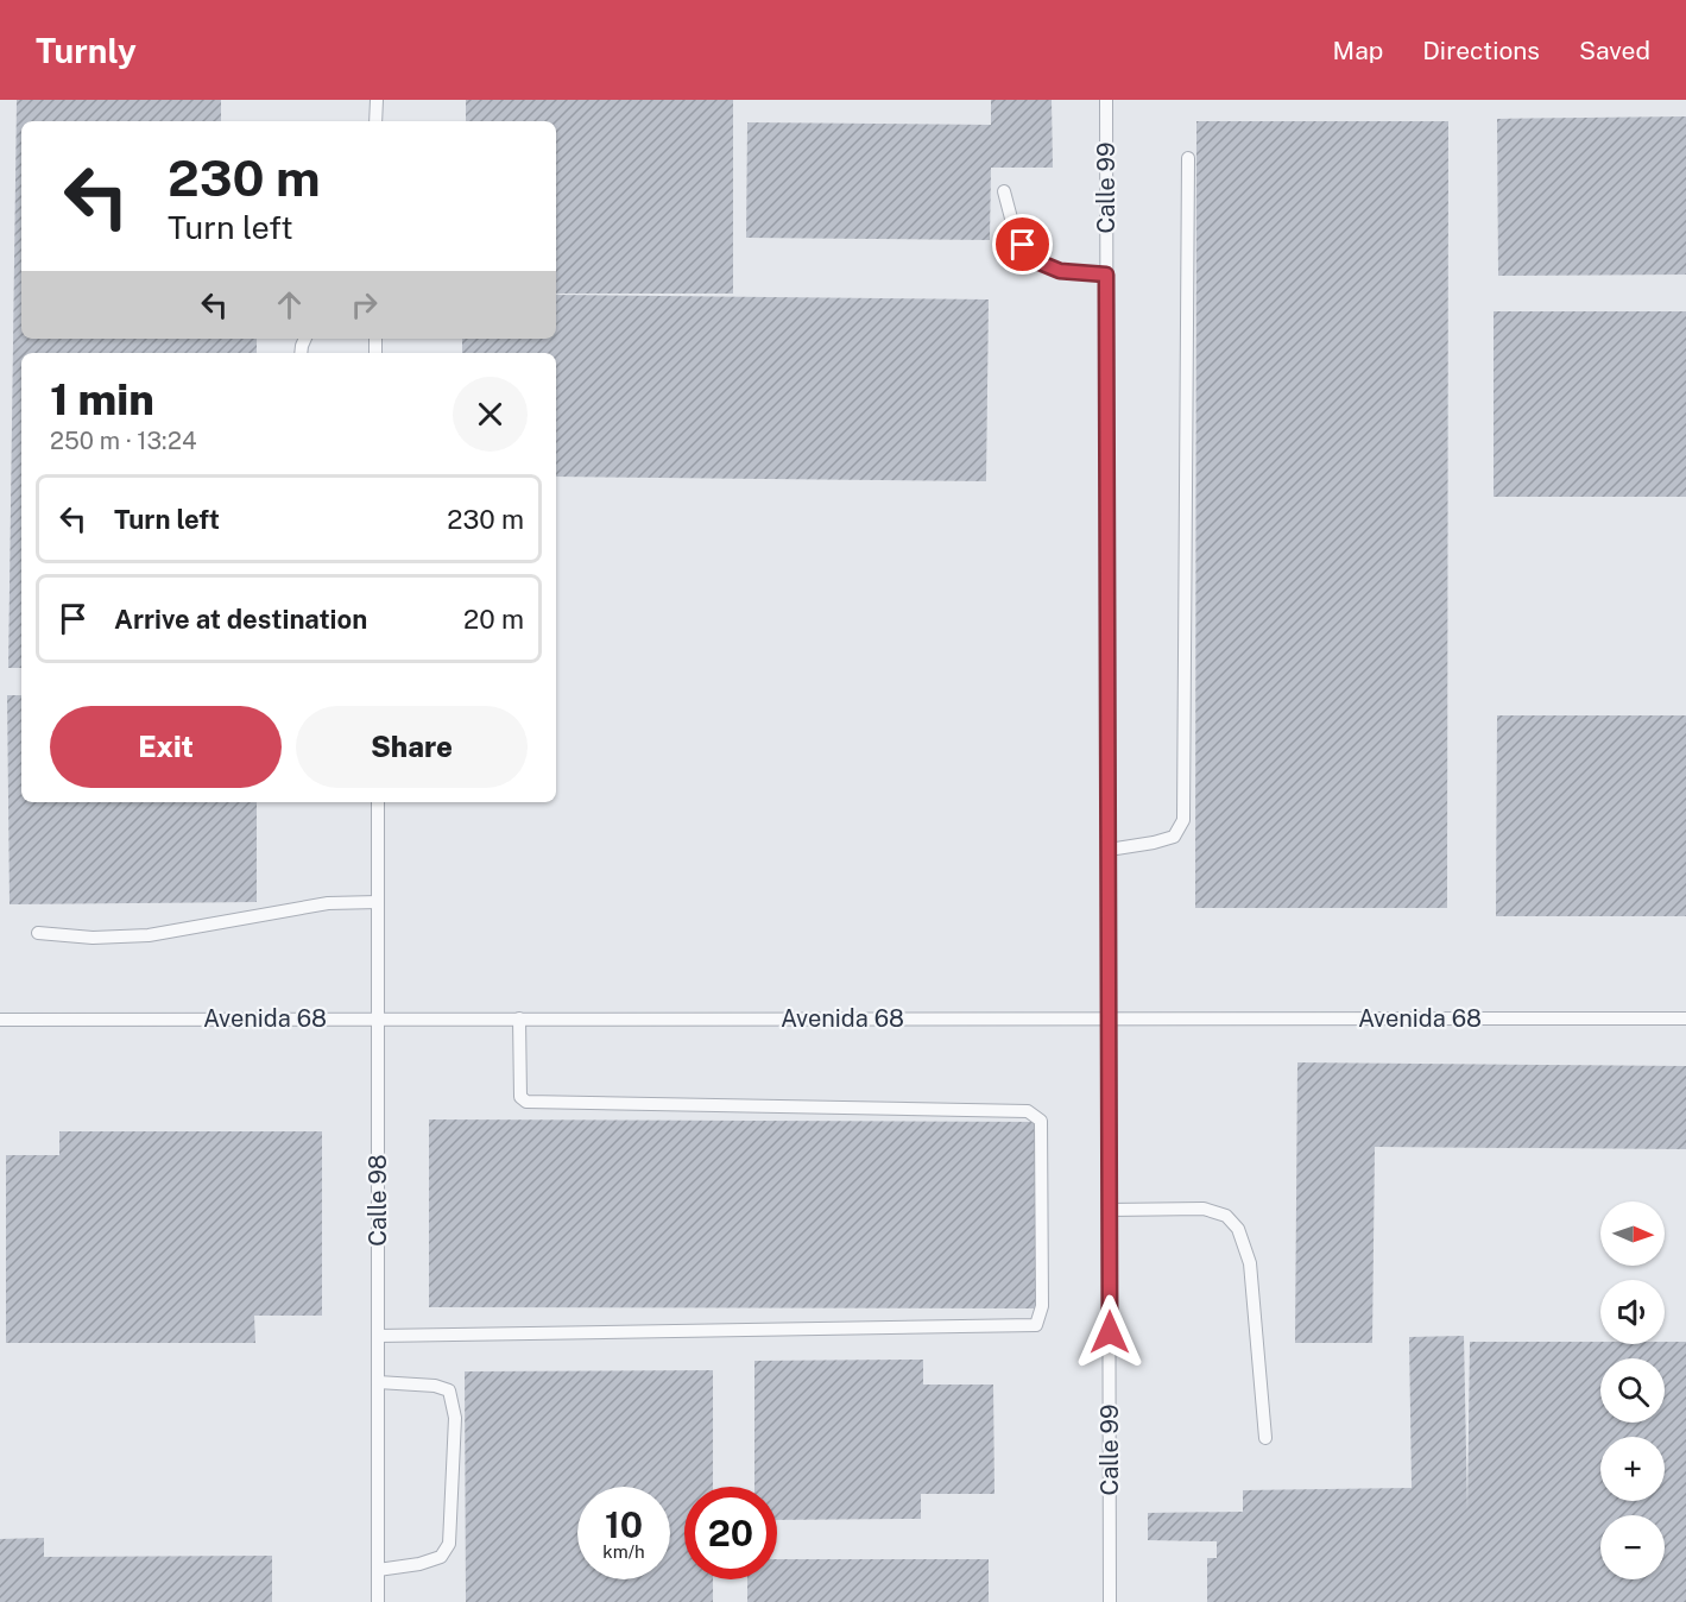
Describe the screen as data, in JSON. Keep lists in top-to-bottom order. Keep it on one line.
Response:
{"streets":{"lane":["Calle 99","Avenida 68","Calle 98"]},"crossings":[["Calle 99","Avenida 68"],["Avenida 68","Calle 98"]],"north":"right","page":{"header":"Turnly","nav":["Map","Directions","Saved"],"turn":["230 m","Turn left"],"heading":["1 min","250 m · 13:24"],"list":[{"name":"Turn left","value":"230 m"},{"name":"Arrive at destination","value":"20 m"}],"buttons":["Exit","Share"],"map_buttons":["+","−"],"speed":"10 km/h","limit":"20"}}
